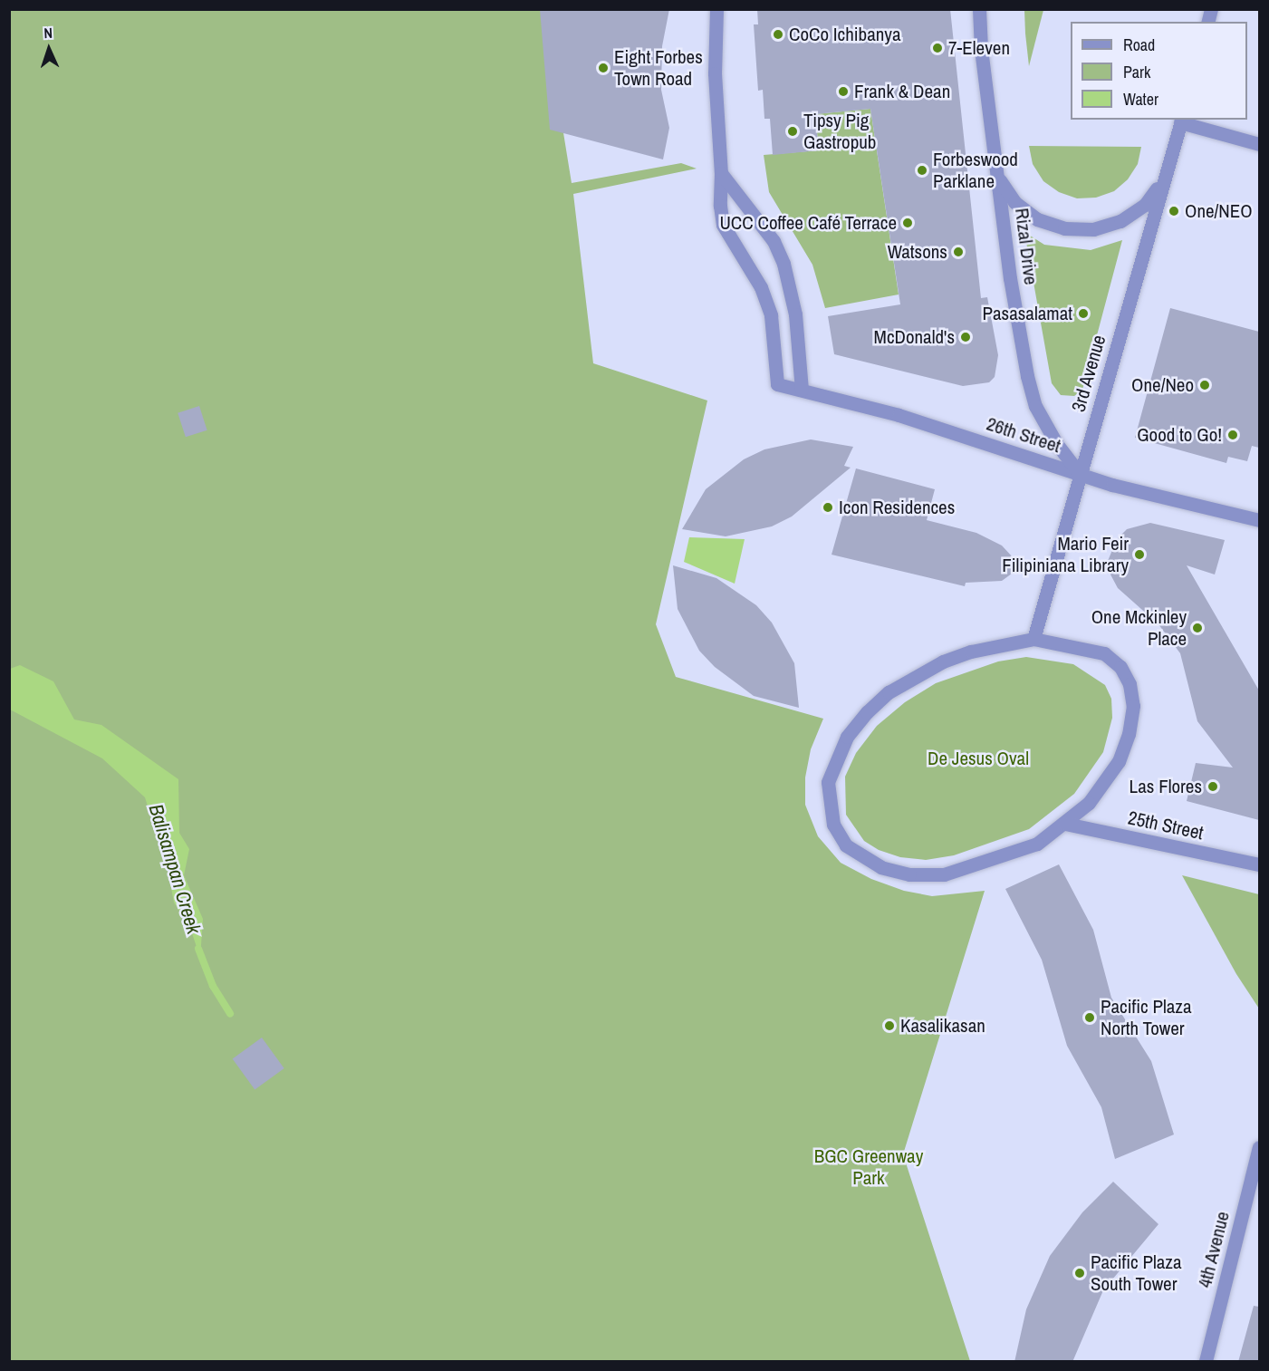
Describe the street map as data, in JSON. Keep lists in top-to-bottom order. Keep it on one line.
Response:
{"streets":{"street":["Rizal Drive","3rd Avenue","26th Street","25th Street","4th Avenue"]},"crossings":[["Rizal Drive","3rd Avenue"],["Rizal Drive","26th Street"],["3rd Avenue","26th Street"]],"water":["Balisampan Creek"],"parks":["De Jesus Oval","BGC Greenway Park"],"places":["CoCo Ichibanya","7-Eleven","Eight Forbes Town Road","Frank & Dean","Tipsy Pig Gastropub","Forbeswood Parklane","One/NEO","UCC Coffee Café Terrace","Watsons","Pasasalamat","McDonald's","One/Neo","Good to Go!","Icon Residences","Mario Feir Filipiniana Library","One Mckinley Place","Las Flores","Pacific Plaza North Tower","Kasalikasan","Pacific Plaza South Tower"],"legend":["Road","Park","Water"],"north":"top"}
